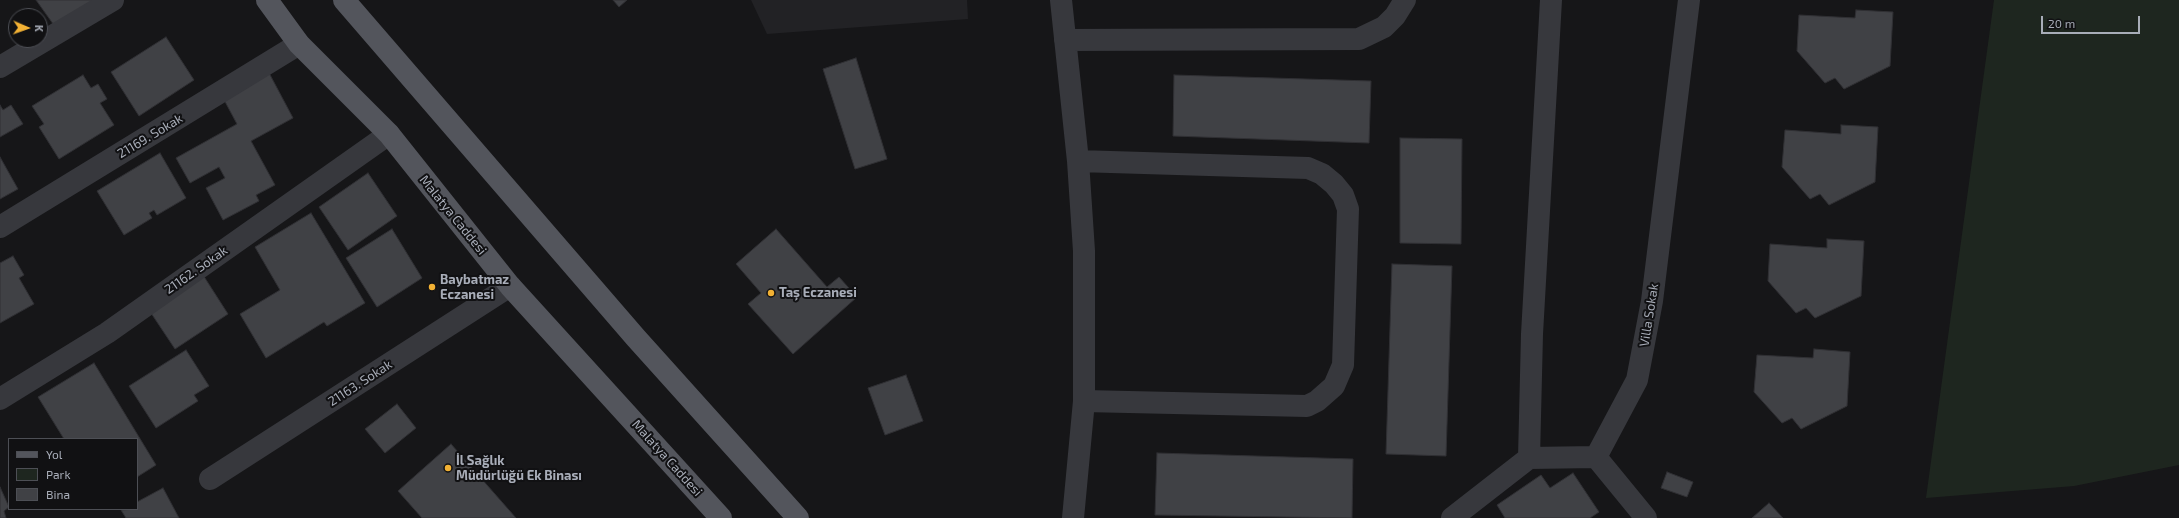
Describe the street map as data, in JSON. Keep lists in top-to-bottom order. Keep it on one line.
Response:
{"streets":{"main road":["Malatya Caddesi"],"street":["21169. Sokak","21162. Sokak","Villa Sokak","21163. Sokak"]},"crossings":[["21169. Sokak","Malatya Caddesi"],["Malatya Caddesi","21162. Sokak"],["Malatya Caddesi","21163. Sokak"]],"places":["Baybatmaz Eczanesi","Taş Eczanesi","İl Sağlık Müdürlüğü Ek Binası"],"legend":["Yol","Park","Bina"],"scale_bar":"20 m","north":"right"}
